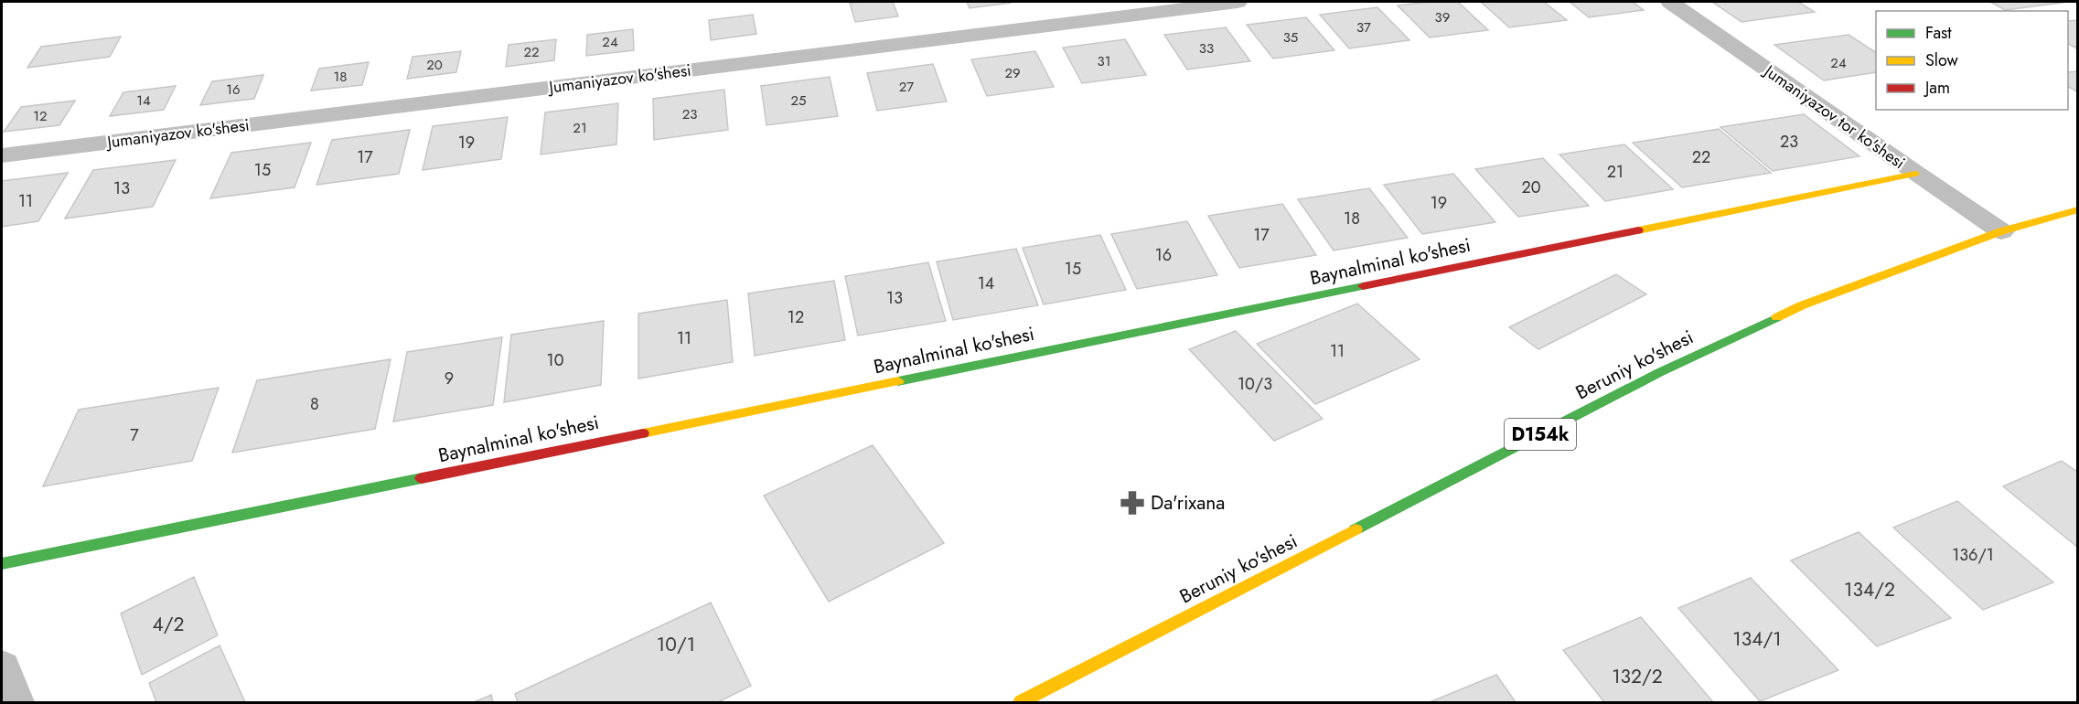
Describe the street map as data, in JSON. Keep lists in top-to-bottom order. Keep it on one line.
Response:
{"streets":{"street":["Jumaniyazov ko'shesi","Jumaniyazov tor ko'shesi","Baynalminal ko'shesi","Beruniy ko'shesi","D154k"]},"crossings":[["Jumaniyazov tor ko'shesi","Baynalminal ko'shesi"],["Jumaniyazov tor ko'shesi","Beruniy ko'shesi"]],"places":{"pharmacy":["Da'rixana"]},"house_numbers":["39","37","35","24","33","22","31","24","20","29","18","27","16","14","25","23","12","21","23","19","17","22","15","21","20","13","11","19","18","17","16","15","14","13","12","11","11","10","9","10/3","8","7","136/1","134/2","4/2","134/1","10/1","132/2"],"legend":["Fast","Slow","Jam"]}
